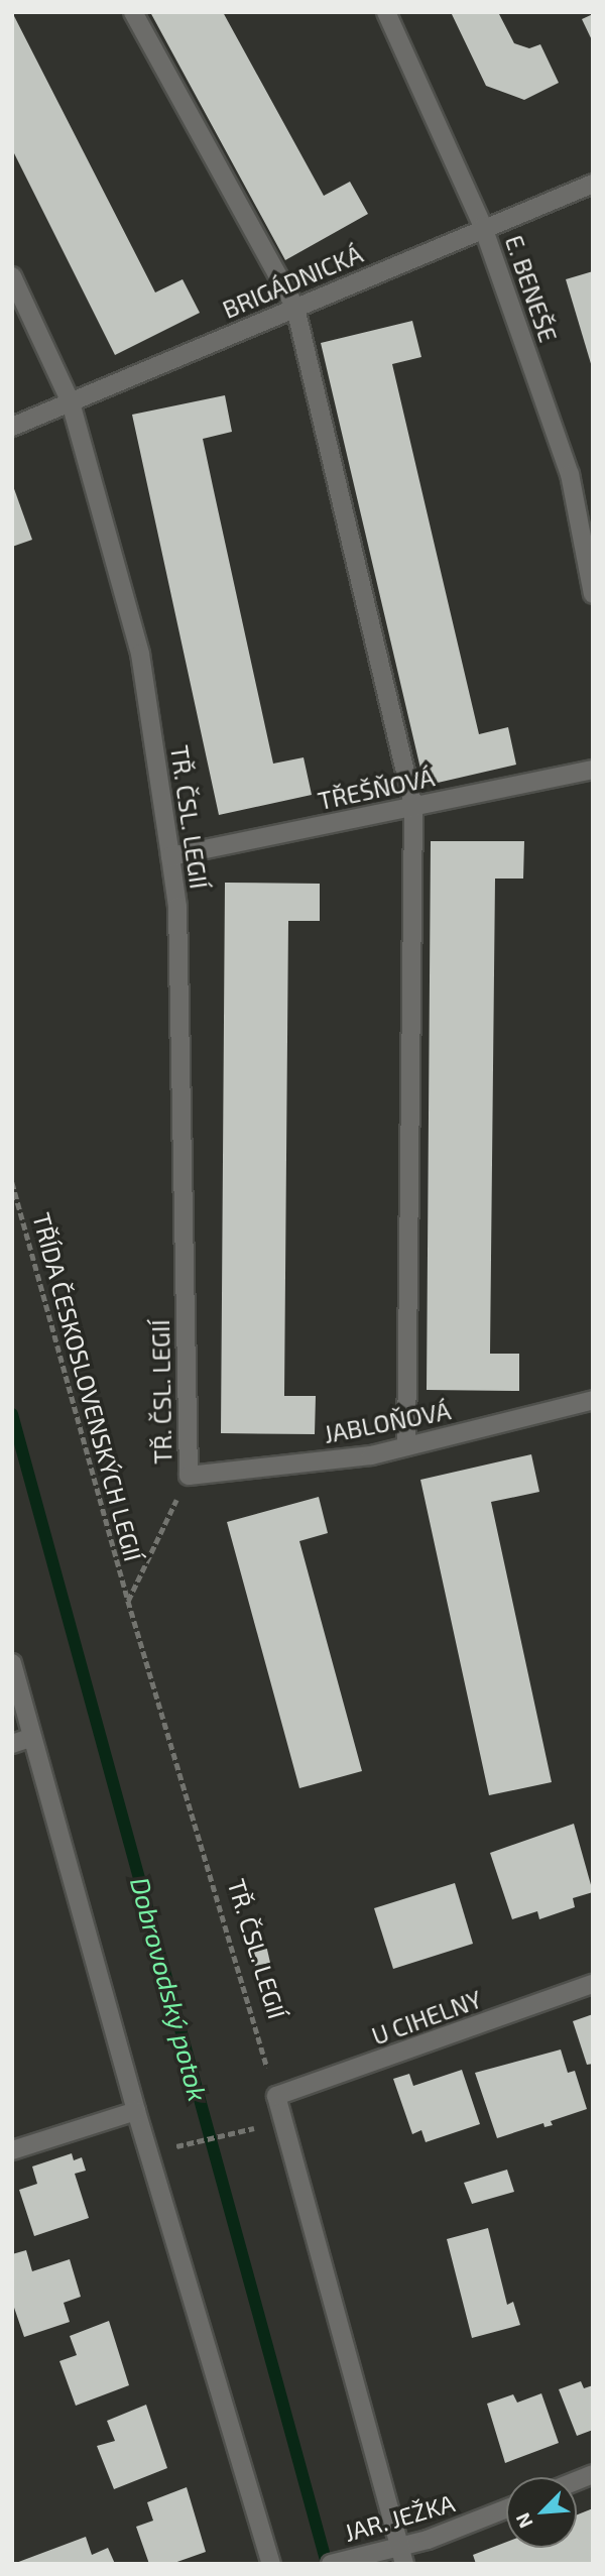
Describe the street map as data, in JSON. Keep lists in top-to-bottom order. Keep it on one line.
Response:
{"streets":{"street":["BRIGÁDNICKÁ","E. BENEŠE","TŘEŠŇOVÁ","TŘ. ČSL. LEGIÍ","JABLOŇOVÁ","U CIHELNY","JAR. JEŽKA"],"path":["TŘÍDA ČESKOSLOVENSKÝCH LEGIÍ"]},"crossings":[["BRIGÁDNICKÁ","E. BENEŠE"],["BRIGÁDNICKÁ","TŘ. ČSL. LEGIÍ"],["TŘEŠŇOVÁ","TŘ. ČSL. LEGIÍ"],["TŘ. ČSL. LEGIÍ","TŘÍDA ČESKOSLOVENSKÝCH LEGIÍ"],["TŘ. ČSL. LEGIÍ","JABLOŇOVÁ"],["TŘ. ČSL. LEGIÍ","U CIHELNY"]],"water":["Dobrovodský potok"],"north":"bottom left"}
